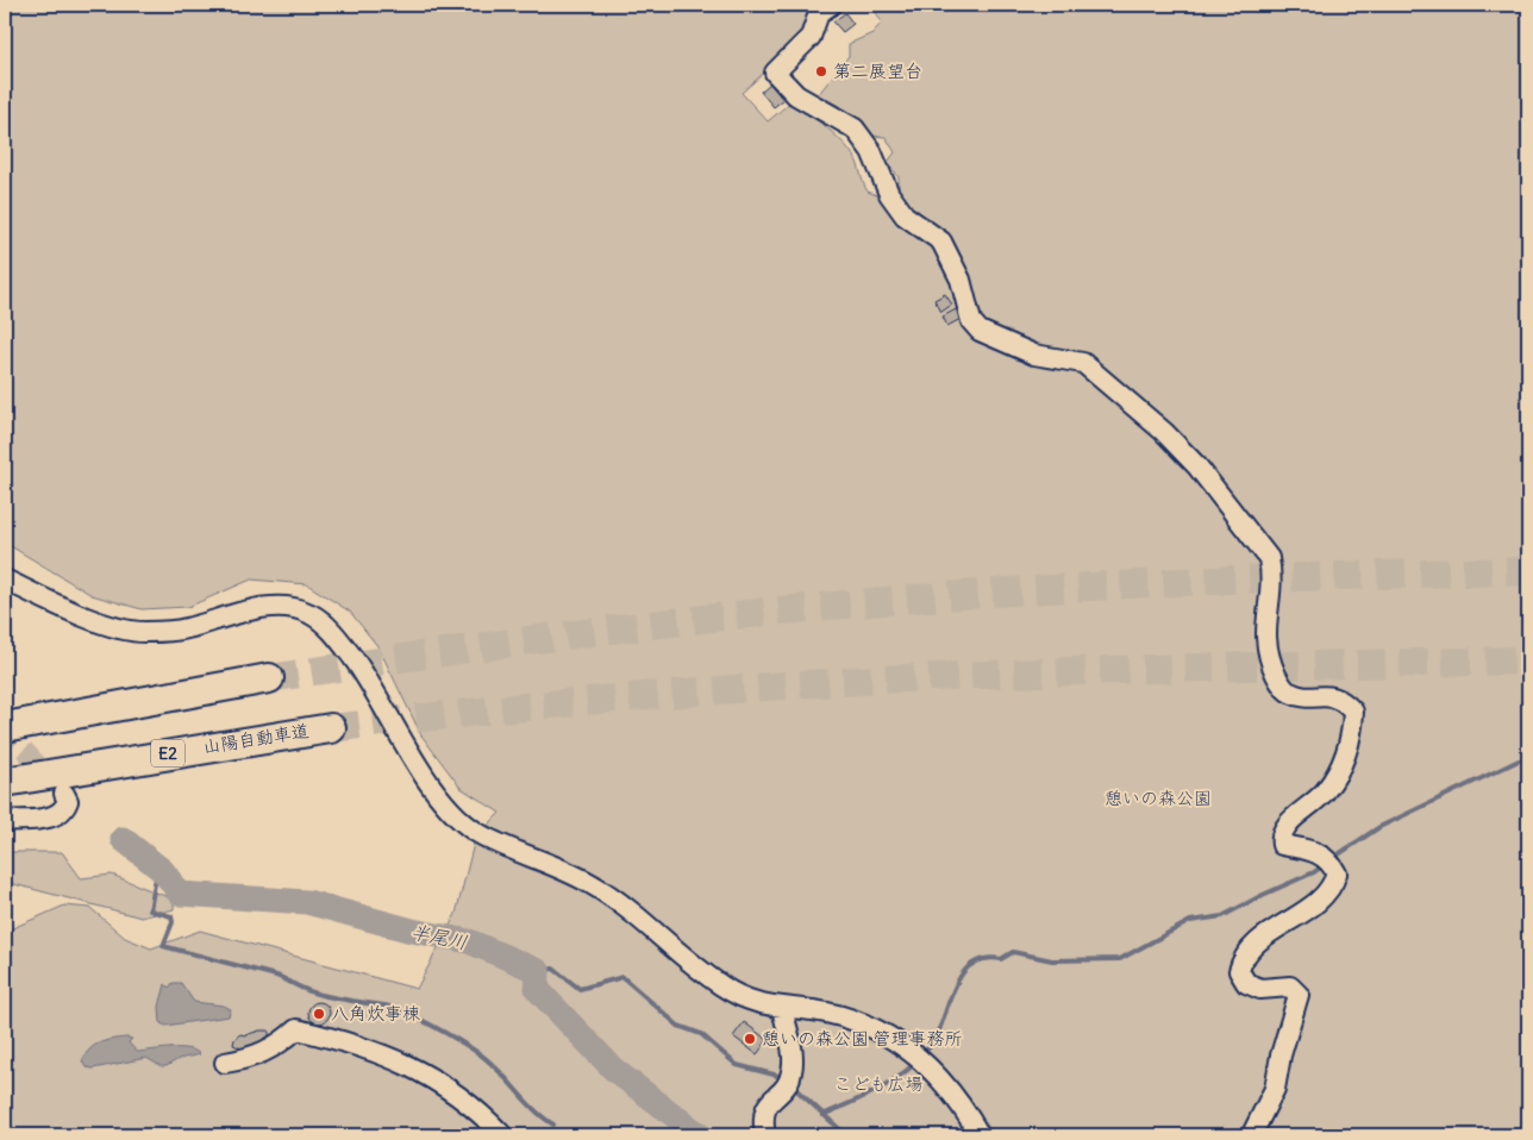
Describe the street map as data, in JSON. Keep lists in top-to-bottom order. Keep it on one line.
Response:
{"streets":{"highway":["山陽自動車道","E2"]},"water":["半尾川"],"parks":["憩いの森公園","こども広場"],"places":["第二展望台","八角炊事棟","憩いの森公園 管理事務所"]}
